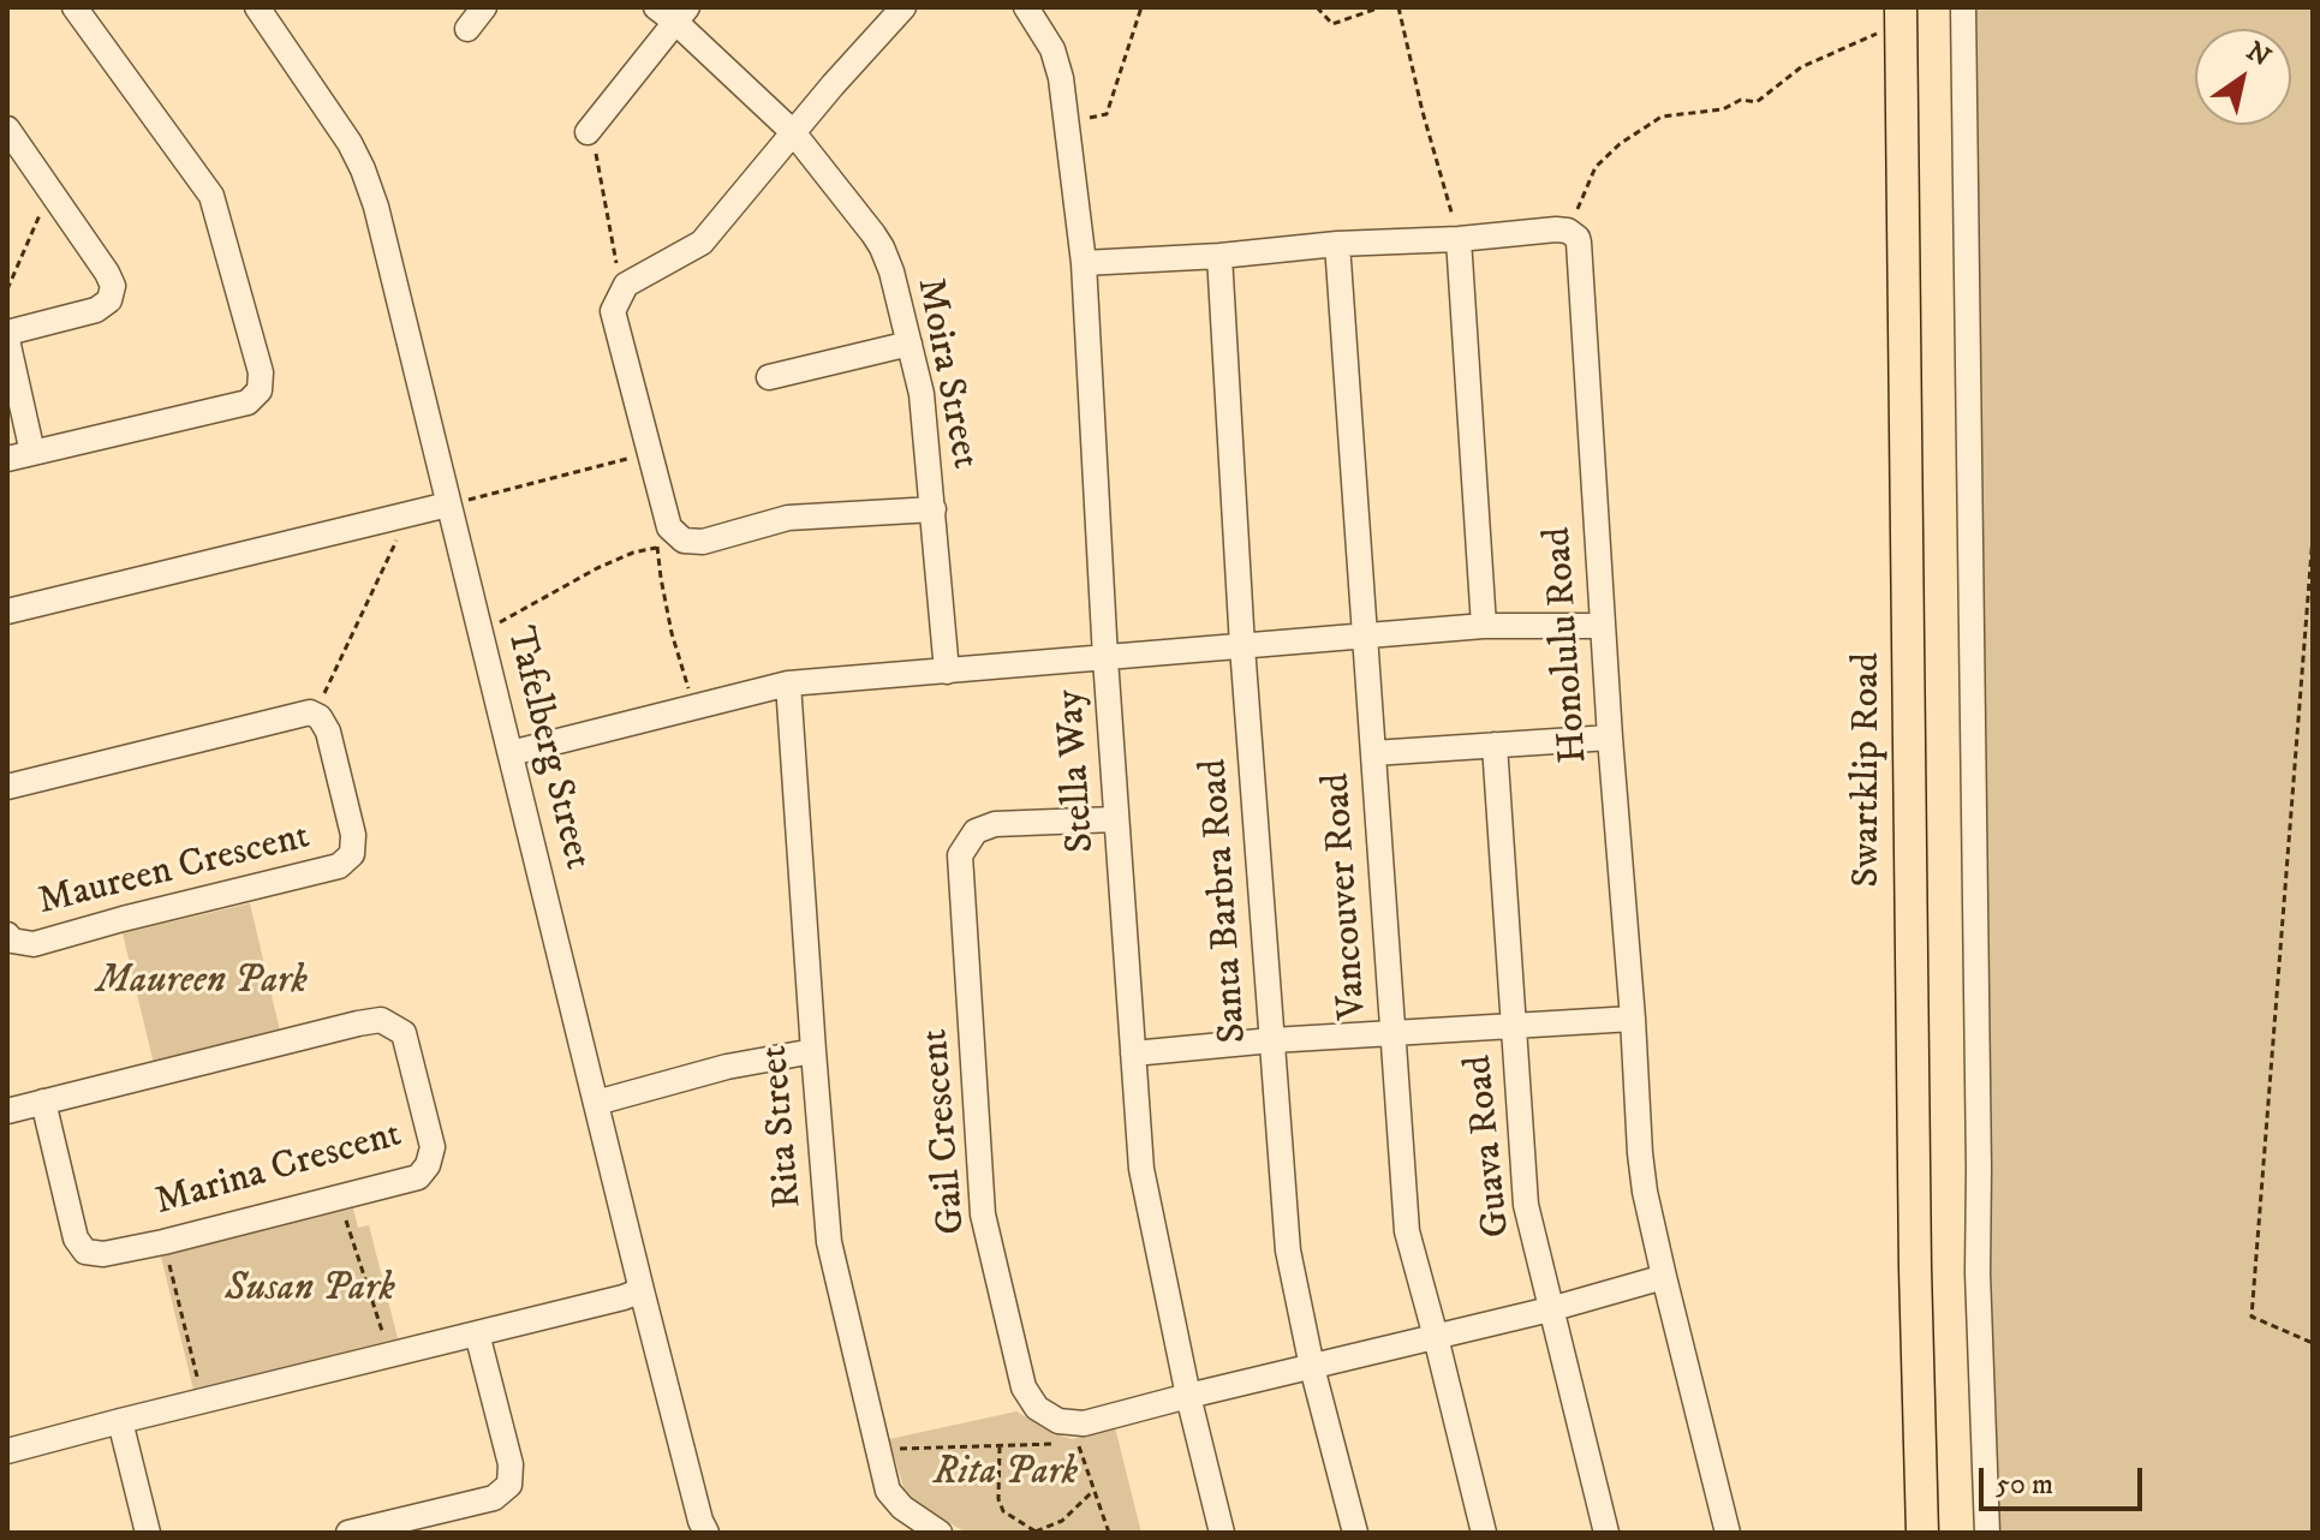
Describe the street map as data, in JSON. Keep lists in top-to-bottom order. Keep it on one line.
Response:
{"streets":{"main road":["Swartklip Road"],"street":["Moira Street","Honolulu Road","Tafelberg Street","Stella Way","Maureen Crescent","Vancouver Road","Santa Barbra Road","Rita Street","Gail Crescent","Guava Road","Marina Crescent"]},"crossings":[["Honolulu Road","Gail Crescent"],["Stella Way","Gail Crescent"],["Vancouver Road","Gail Crescent"],["Santa Barbra Road","Gail Crescent"],["Gail Crescent","Guava Road"]],"parks":["Maureen Park","Susan Park","Rita Park"],"scale_bar":"50 m","north":"top right"}
